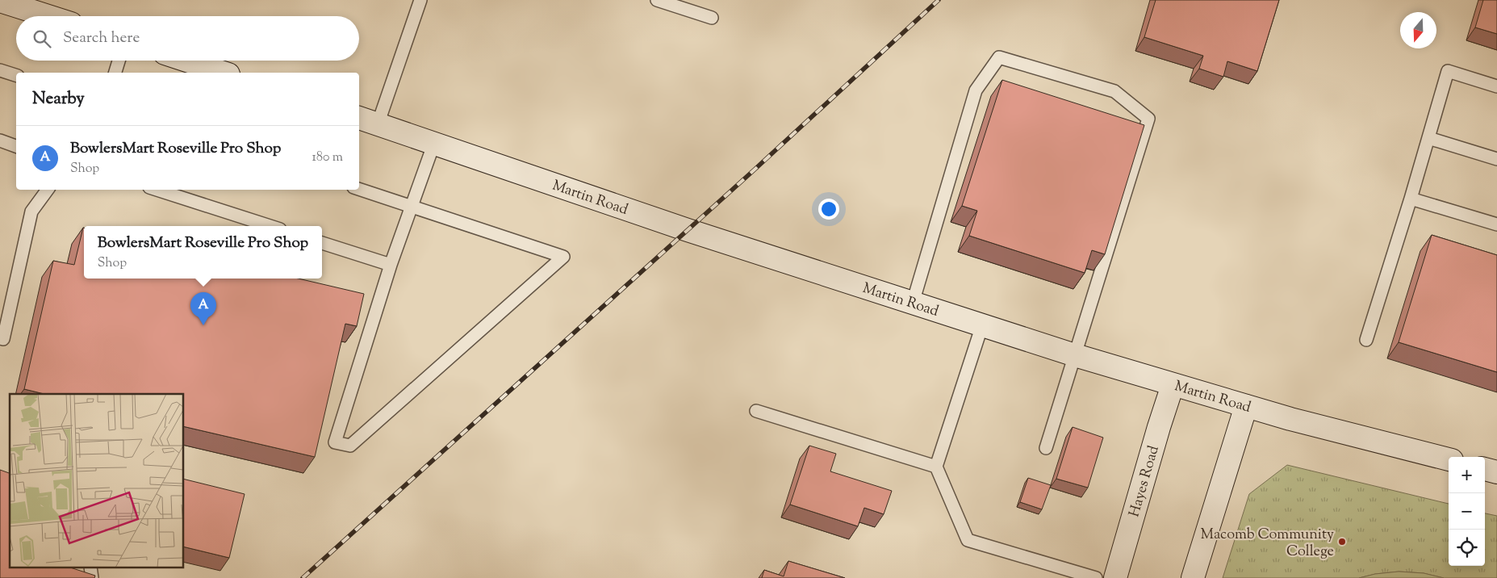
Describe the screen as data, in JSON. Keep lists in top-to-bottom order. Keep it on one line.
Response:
{"streets":{"street":["Martin Road","Hayes Road"]},"crossings":[["Martin Road","Hayes Road"]],"places":["Macomb Community College"],"north":"bottom","page":{"search":"Search here","heading":"Nearby","list":[{"mark":"A","name":"BowlersMart Roseville Pro Shop","note":"Shop","value":"180 m"}],"popup":["BowlersMart Roseville Pro Shop","Shop"],"pins":"A","map_buttons":["+","−"]}}
